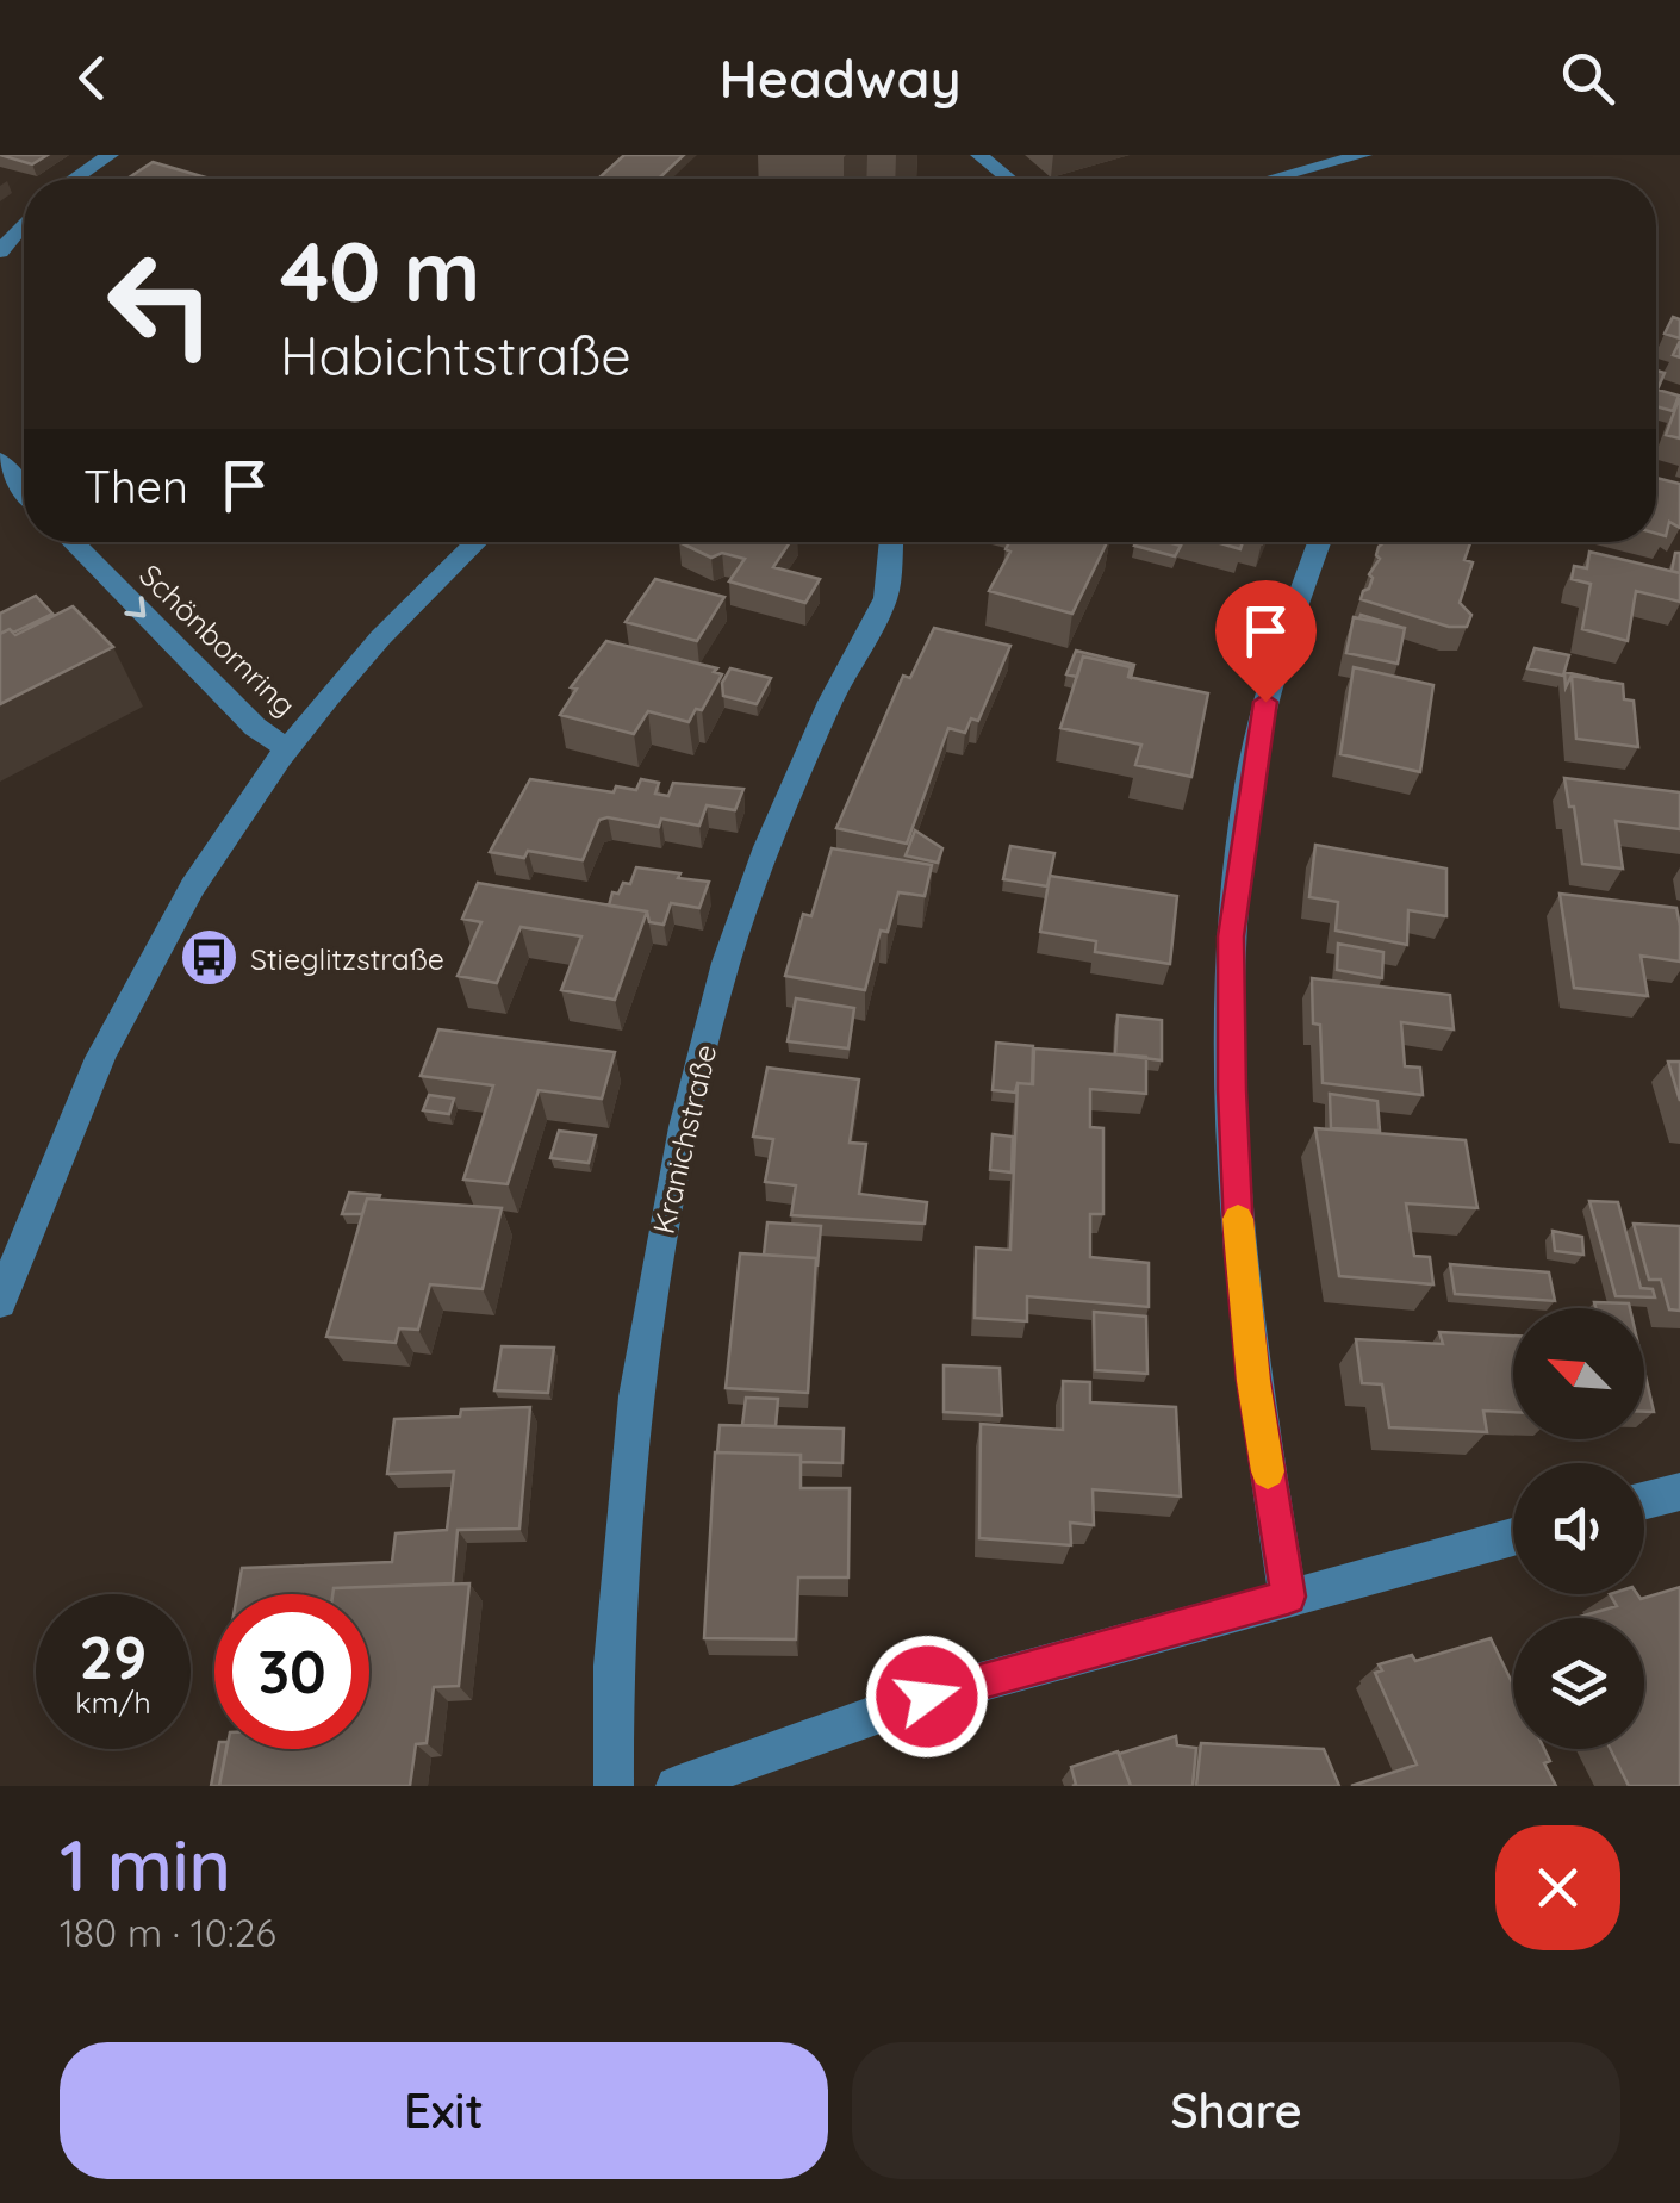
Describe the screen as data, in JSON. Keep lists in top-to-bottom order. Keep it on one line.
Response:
{"streets":{"street":["Schönbornring","Kranichstraße"]},"one_way":["Schönbornring"],"places":{"bus stop":["Stieglitzstraße"]},"north":"top left","page":{"header":"Headway","turn":["40 m","Habichtstraße"],"then":"Then","speed":"29 km/h","limit":"30","heading":["1 min","180 m · 10:26"],"buttons":["Exit","Share"]}}
